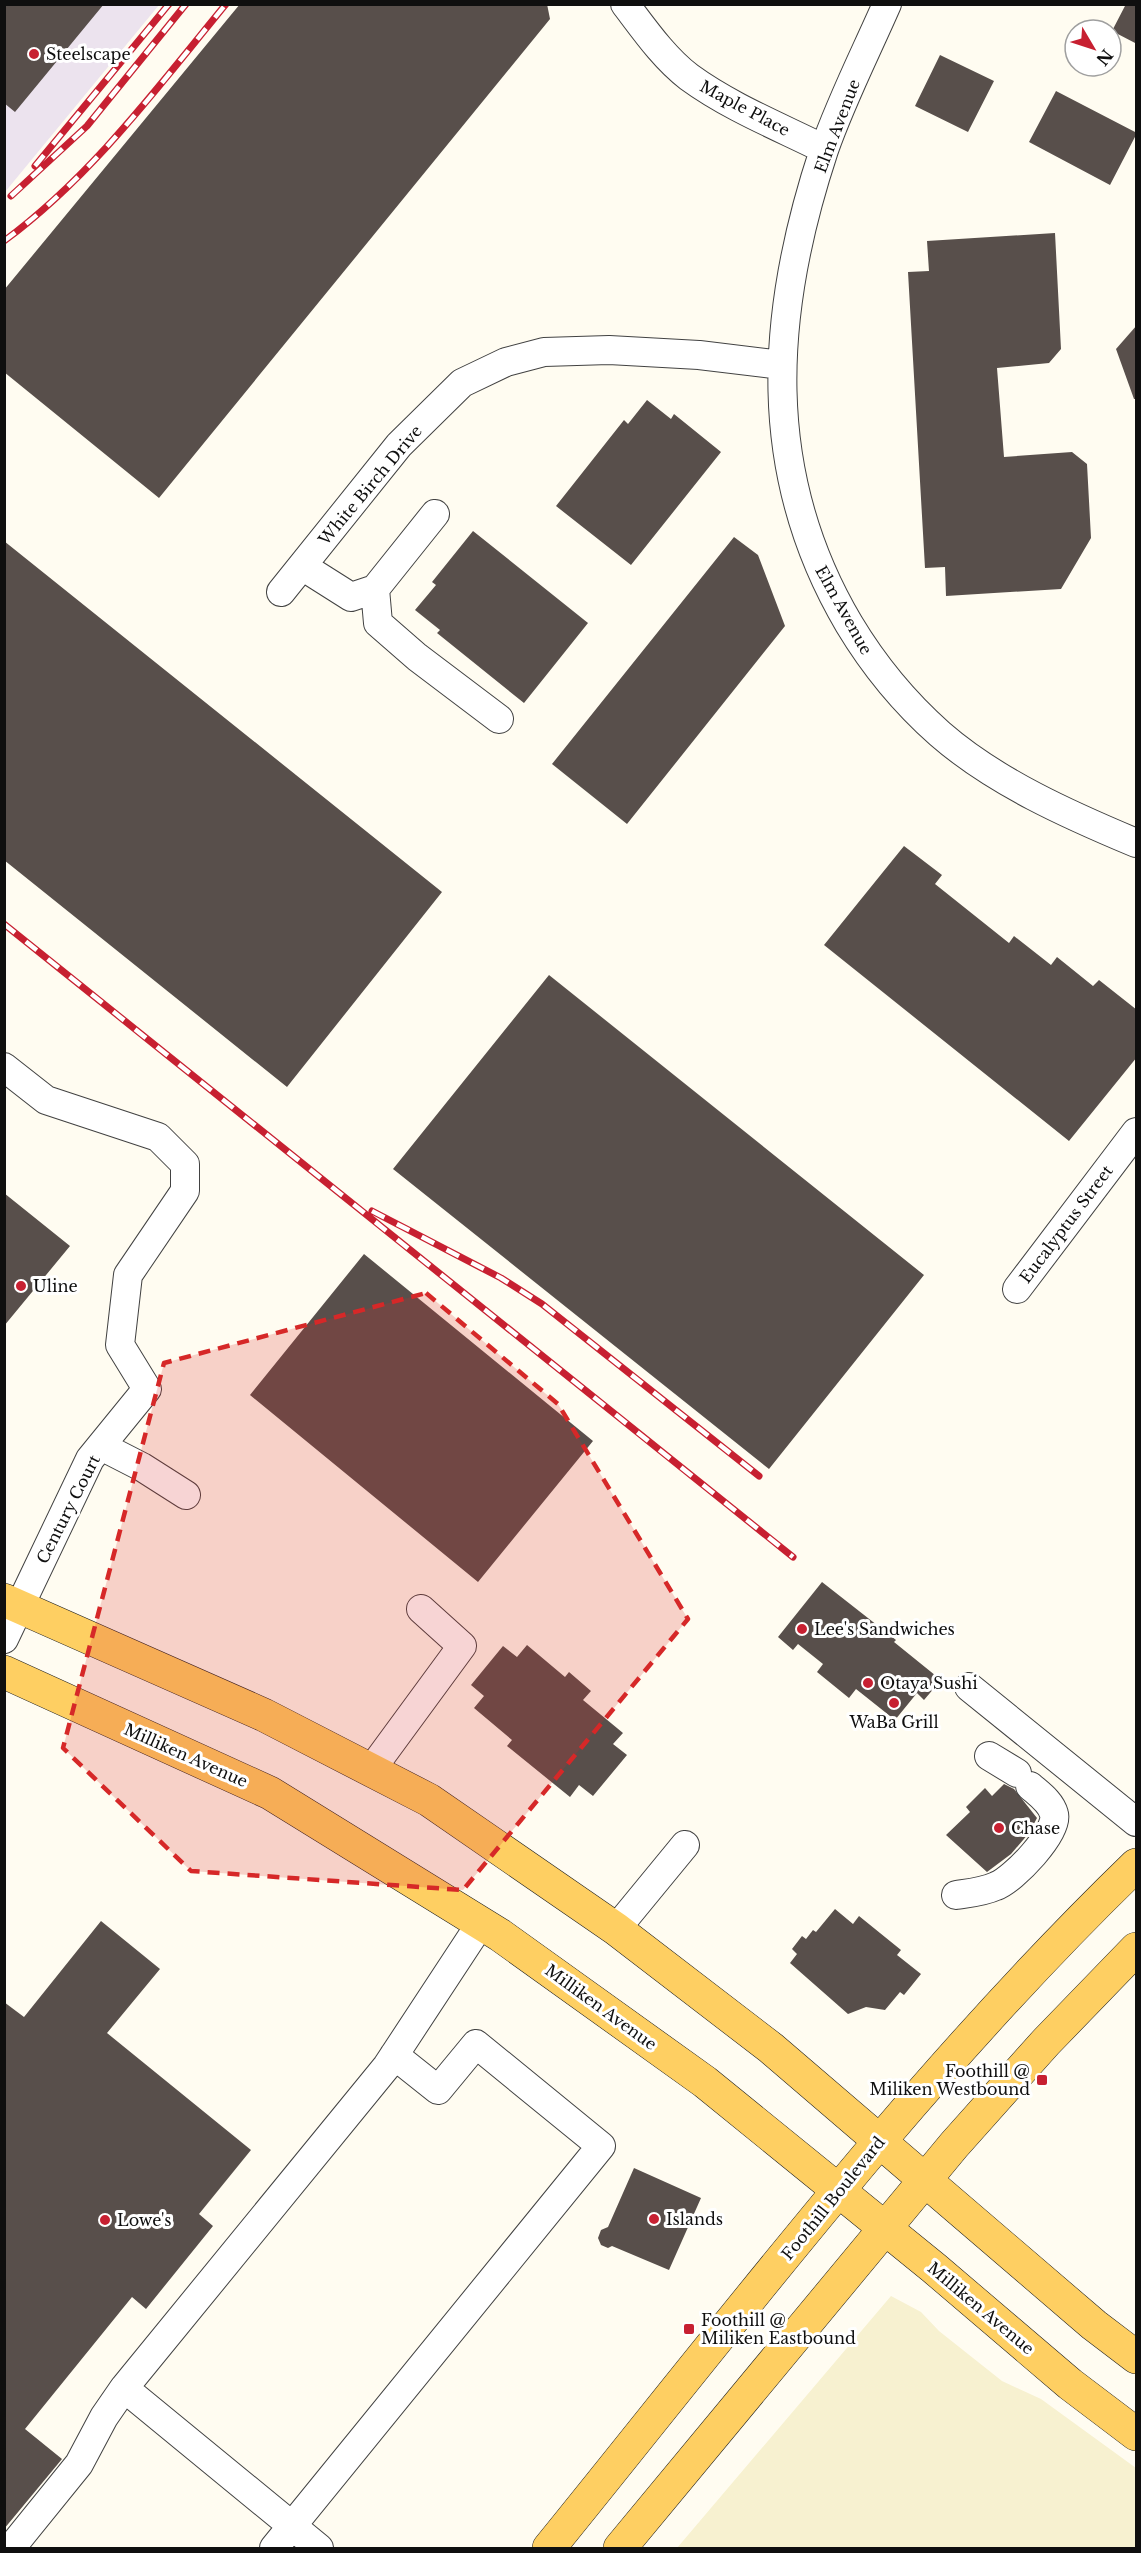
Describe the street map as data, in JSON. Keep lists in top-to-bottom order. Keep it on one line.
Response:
{"streets":{"main road":["Milliken Avenue","Foothill Boulevard"],"street":["Maple Place","Elm Avenue","White Birch Drive","Eucalyptus Street","Century Court"]},"crossings":[["Maple Place","Elm Avenue"],["Elm Avenue","White Birch Drive"],["Milliken Avenue","Foothill Boulevard"]],"places":{"other":["Steelscape","Uline","Lee's Sandwiches","Otaya Sushi","WaBa Grill","Chase","Islands","Lowe's"],"transit":["Foothill @ Miliken Westbound","Foothill @ Miliken Eastbound"]},"north":"bottom right"}
